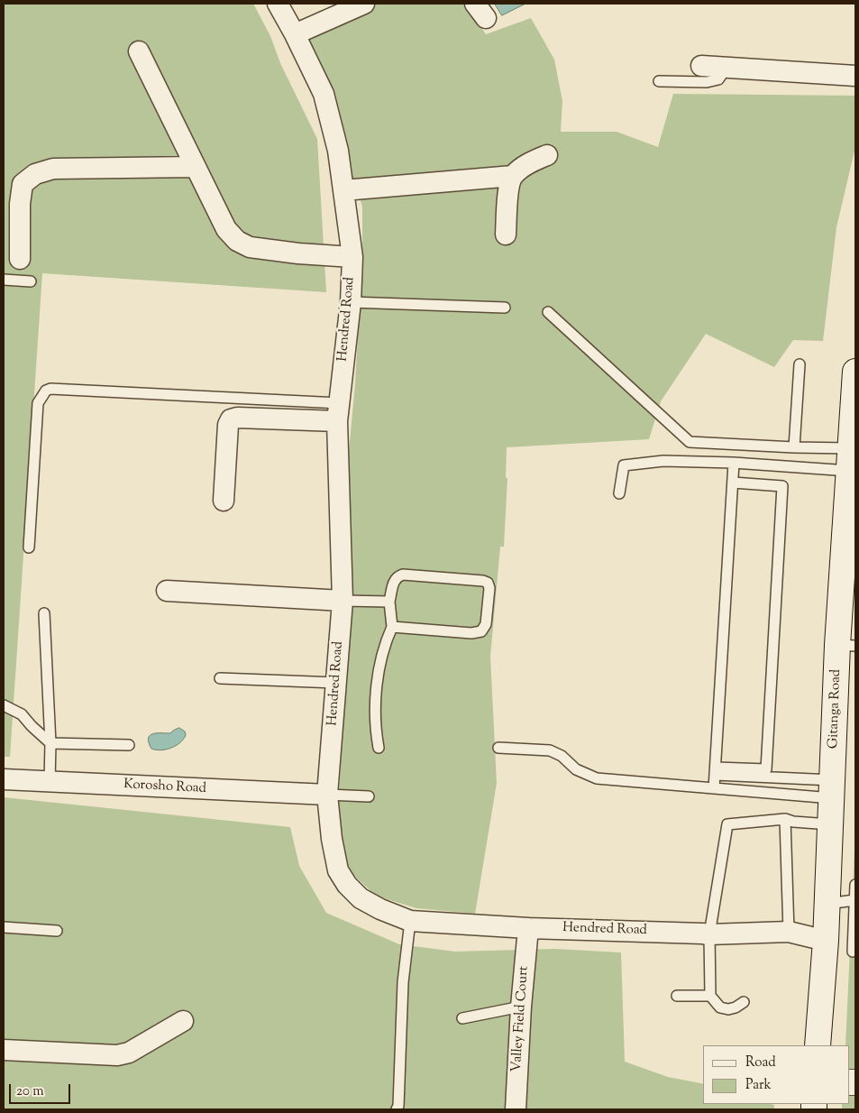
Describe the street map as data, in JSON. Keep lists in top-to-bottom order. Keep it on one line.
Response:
{"streets":{"main road":["Gitanga Road"],"street":["Hendred Road","Korosho Road","Valley Field Court"]},"crossings":[["Hendred Road","Gitanga Road"],["Hendred Road","Korosho Road"],["Hendred Road","Valley Field Court"]],"legend":["Road","Park"],"scale_bar":"20 m"}
